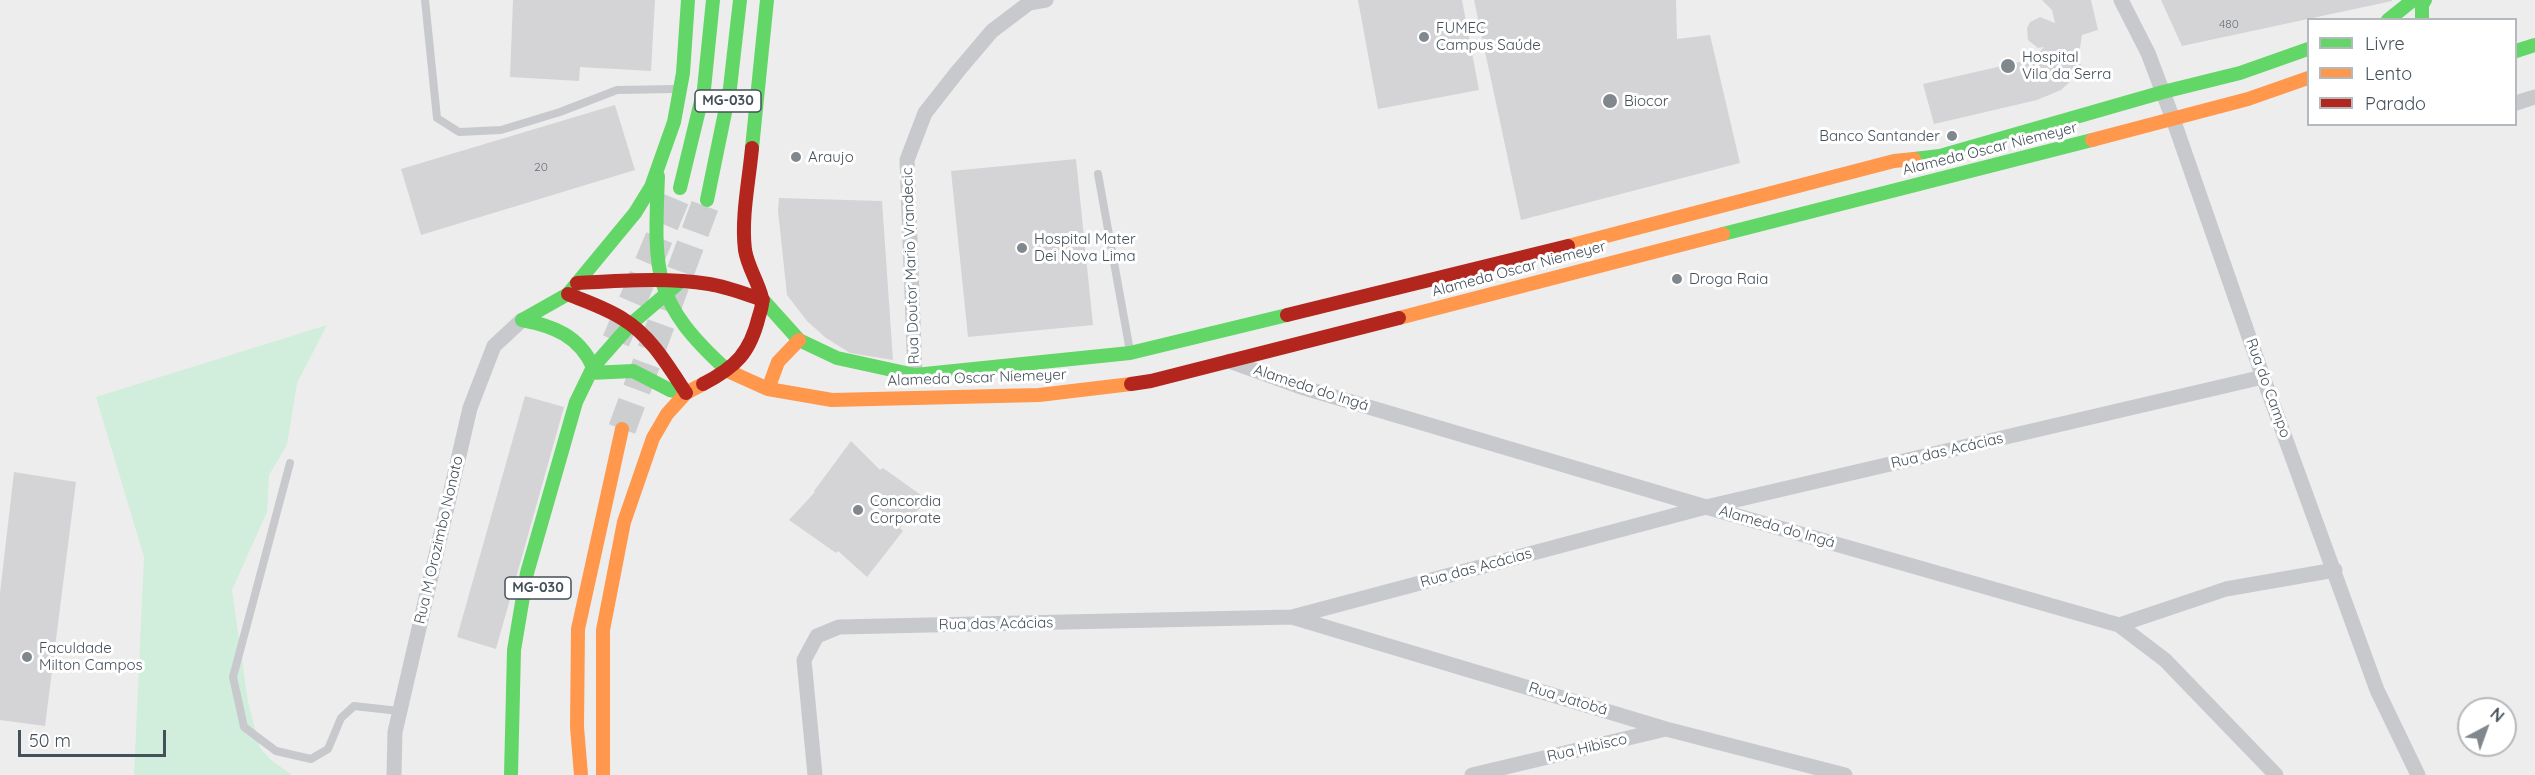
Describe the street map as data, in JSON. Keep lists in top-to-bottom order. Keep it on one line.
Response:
{"streets":{"main road":["MG-030","Alameda Oscar Niemeyer"],"street":["Rua Doutor Mario Vrandecic","Alameda do Ingá","Rua do Campo","Rua das Acácias","Rua M Orozimbo Nonato","Rua Jatobá","Rua Hibisco"]},"crossings":[["Alameda Oscar Niemeyer","Rua Doutor Mario Vrandecic"],["Alameda Oscar Niemeyer","Alameda do Ingá"],["Alameda Oscar Niemeyer","Rua do Campo"],["Alameda do Ingá","Rua das Acácias"],["Rua do Campo","Rua das Acácias"],["Rua das Acácias","Rua Jatobá"],["Rua Jatobá","Rua Hibisco"]],"places":["FUMEC Campus Saúde","Hospital Vila da Serra","Biocor","Banco Santander","Araujo","Hospital Mater Dei Nova Lima","Droga Raia","Concordia Corporate","Faculdade Milton Campos"],"house_numbers":["480","20"],"legend":["Livre","Lento","Parado"],"scale_bar":"50 m","north":"top right"}
